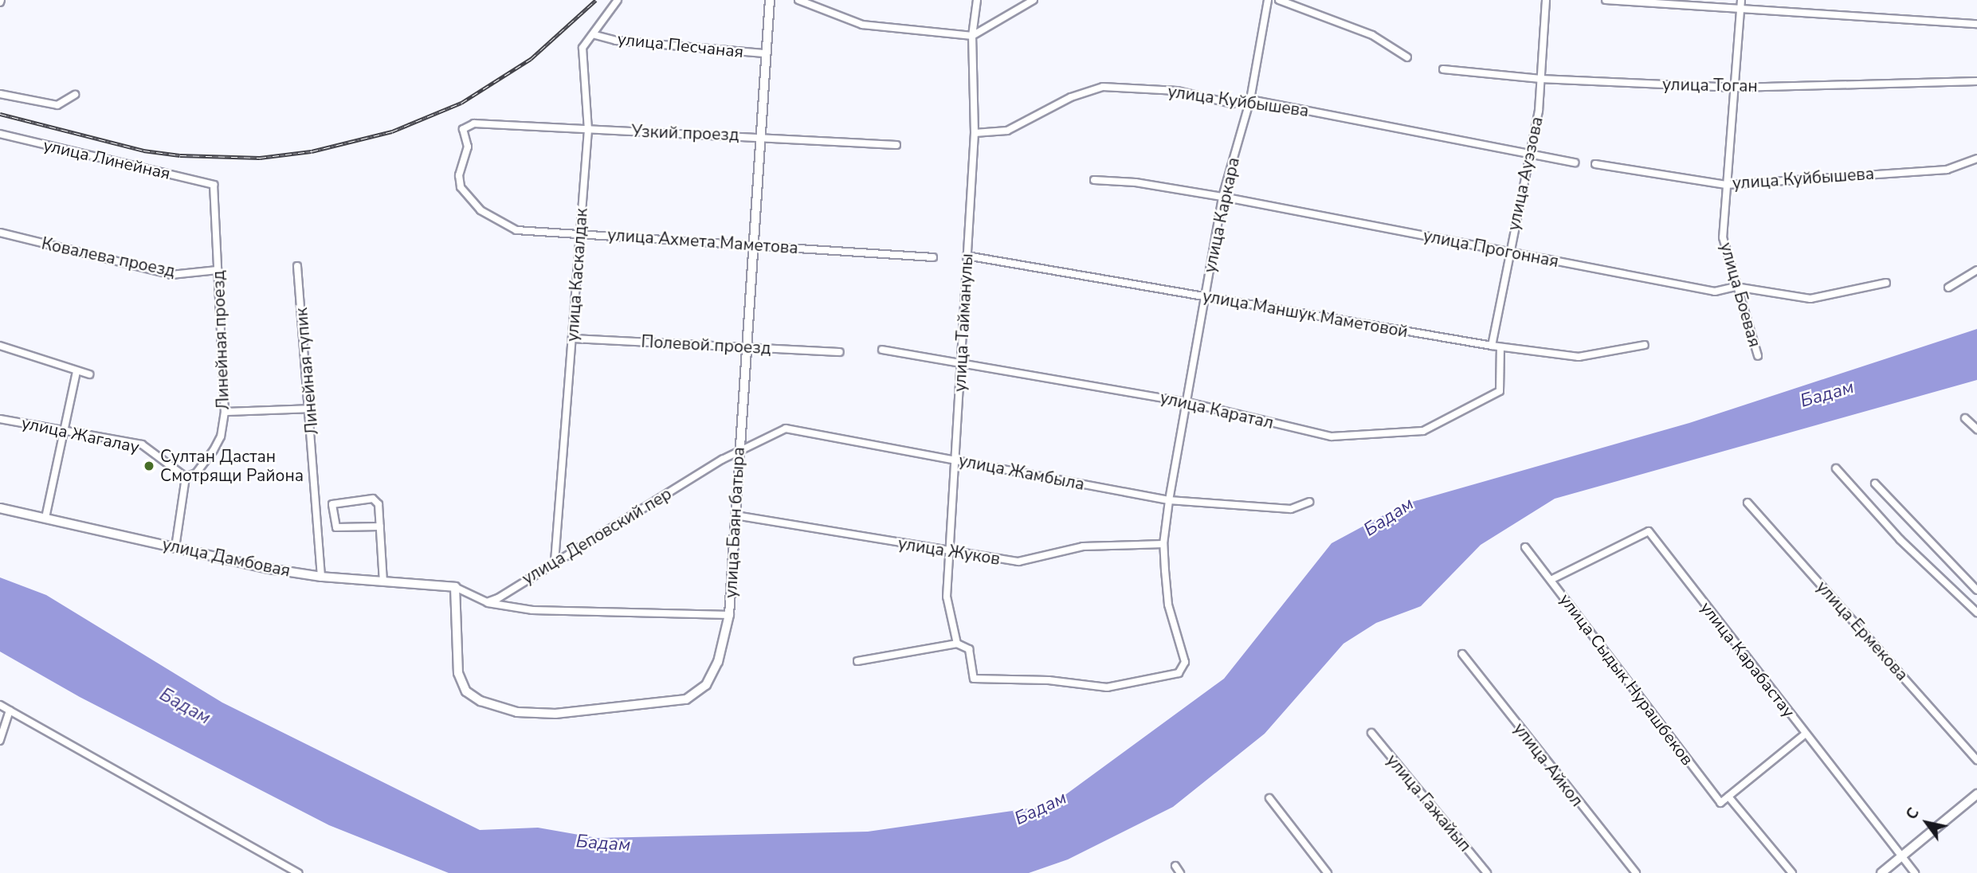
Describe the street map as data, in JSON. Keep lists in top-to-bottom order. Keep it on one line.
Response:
{"streets":{"street":["улица Песчаная","улица Тоган","улица Куйбышева","Узкий проезд","улица Линейная","улица Ауэзова","улица Каркара","улица Ахмета Маметова","улица Прогонная","Ковалева проезд","улица Каскалдак","улица Боевая","улица Маншук Маметовой","улица Тайманулы","Линейная проезд","Полевой проезд","Линейная тупик","улица Каратал","улица Жагалау","улица Жамбыла","улица Баян батыра","улица Деповский пер","улица Жуков","улица Дамбовая","улица Ермекова","улица Карабастау","улица Сыдык Нурашбеков","улица Айкол","улица Гажайып"]},"crossings":[["улица Песчаная","улица Каскалдак"],["улица Песчаная","улица Баян батыра"],["улица Тоган","улица Ауэзова"],["улица Тоган","улица Боевая"],["улица Куйбышева","улица Ауэзова"],["улица Куйбышева","улица Каркара"],["улица Куйбышева","улица Боевая"],["улица Куйбышева","улица Тайманулы"],["Узкий проезд","улица Ахмета Маметова"],["Узкий проезд","улица Каскалдак"],["Узкий проезд","улица Баян батыра"],["улица Линейная","Линейная проезд"],["улица Ауэзова","улица Прогонная"],["улица Ауэзова","улица Маншук Маметовой"],["улица Каркара","улица Прогонная"],["улица Каркара","улица Маншук Маметовой"],["улица Каркара","улица Тайманулы"],["улица Каркара","улица Каратал"],["улица Каркара","улица Жамбыла"],["улица Каркара","улица Жуков"],["улица Ахмета Маметова","улица Каскалдак"],["улица Ахмета Маметова","улица Баян батыра"],["улица Прогонная","улица Боевая"],["Ковалева проезд","Линейная проезд"],["улица Каскалдак","Полевой проезд"],["улица Каскалдак","улица Деповский пер"],["улица Маншук Маметовой","улица Тайманулы"],["улица Маншук Маметовой","улица Каратал"],["улица Тайманулы","улица Каратал"],["улица Тайманулы","улица Жамбыла"],["улица Тайманулы","улица Жуков"],["Линейная проезд","улица Жагалау"],["Полевой проезд","улица Баян батыра"],["Линейная тупик","улица Дамбовая"],["улица Жамбыла","улица Баян батыра"],["улица Жамбыла","улица Деповский пер"],["улица Баян батыра","улица Деповский пер"],["улица Баян батыра","улица Жуков"],["улица Баян батыра","улица Дамбовая"],["улица Карабастау","улица Сыдык Нурашбеков"]],"water":["Бадам"],"places":["Султан Дастан Смотрящи Района"],"north":"top left"}
